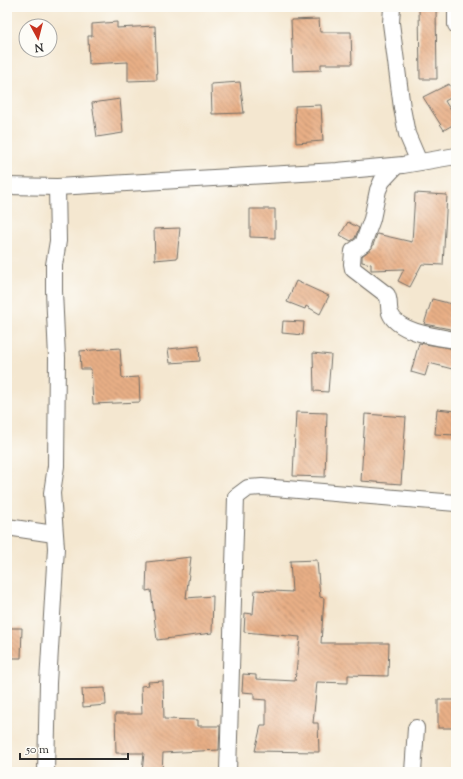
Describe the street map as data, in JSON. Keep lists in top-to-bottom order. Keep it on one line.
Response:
{"scale_bar":"50 m","north":"bottom"}
